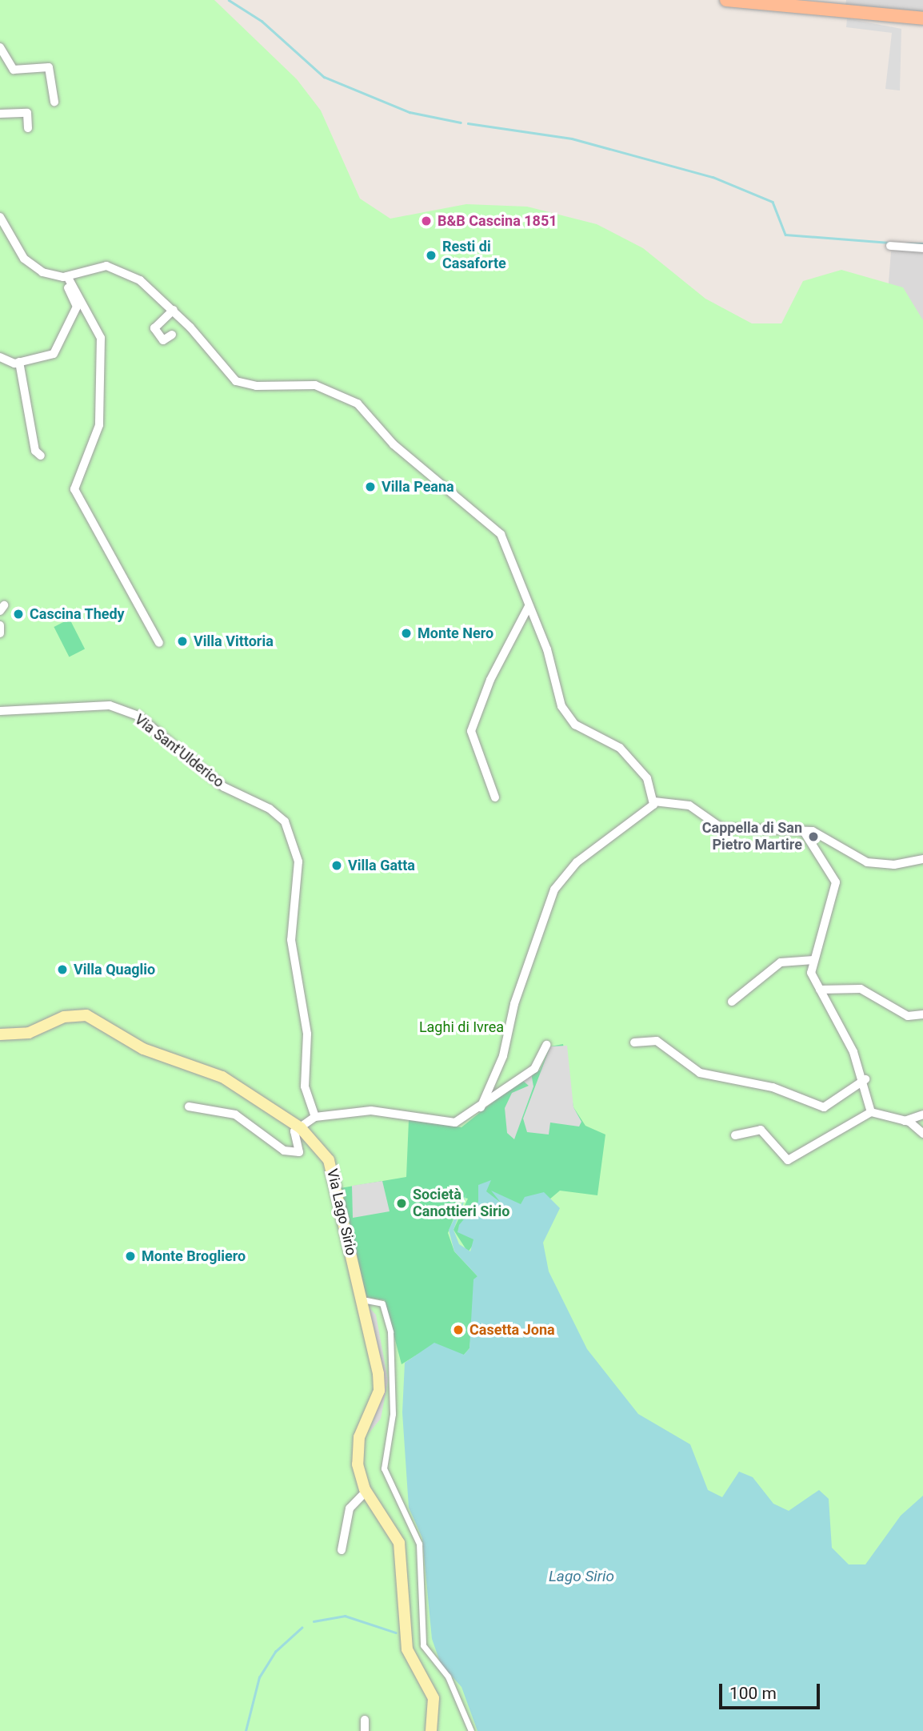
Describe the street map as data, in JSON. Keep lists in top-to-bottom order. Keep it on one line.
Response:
{"streets":{"main road":["Via Lago Sirio"],"street":["Via Sant'Ulderico"]},"water":["Lago Sirio"],"parks":["Laghi di Ivrea"],"places":["B&B Cascina 1851","Resti di Casaforte","Villa Peana","Cascina Thedy","Monte Nero","Villa Vittoria","Cappella di San Pietro Martire","Villa Gatta","Villa Quaglio","Società Canottieri Sirio","Monte Brogliero","Casetta Jona"],"scale_bar":"100 m"}
